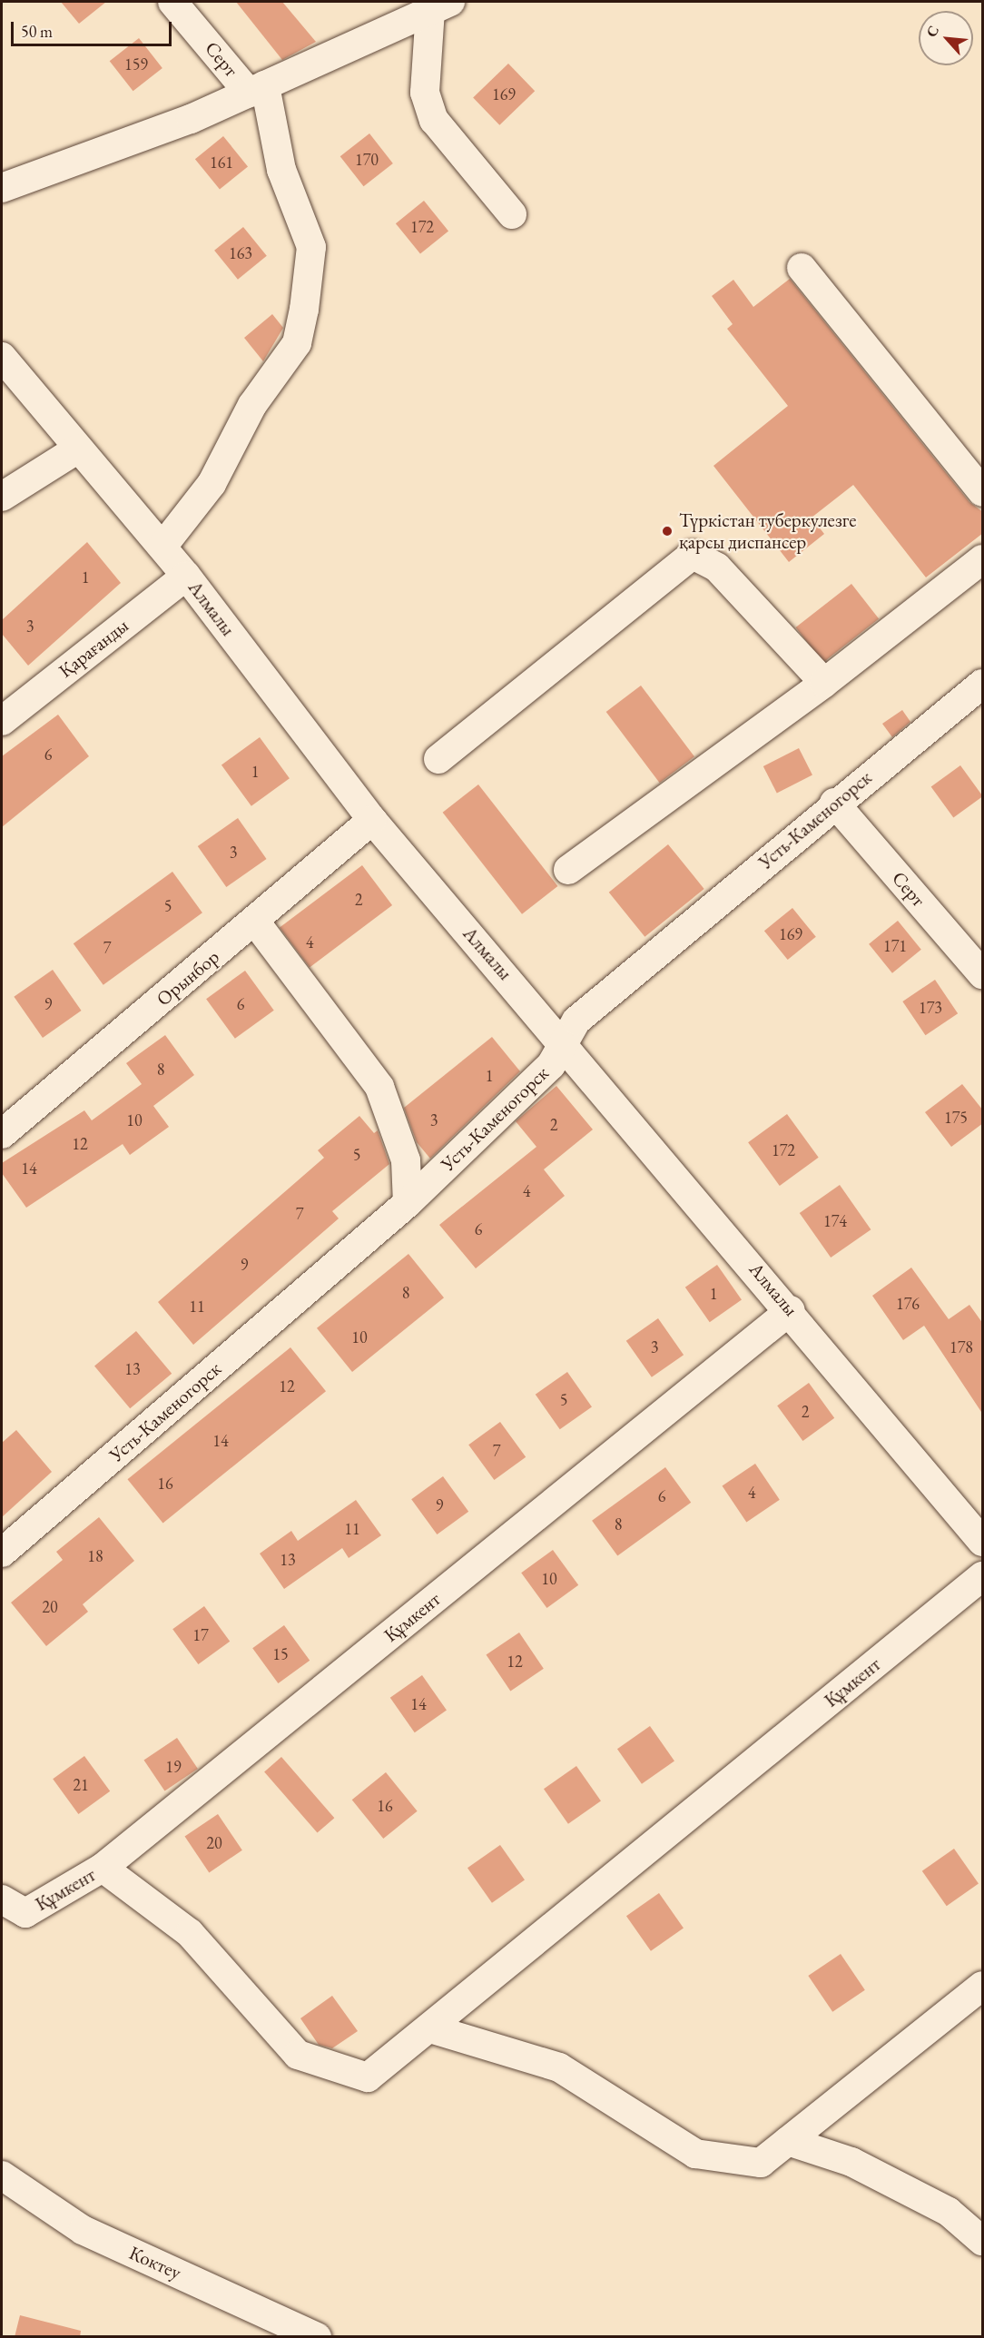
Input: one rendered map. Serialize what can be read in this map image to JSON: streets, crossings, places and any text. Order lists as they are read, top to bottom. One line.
{"streets":{"street":["Серт","Алмалы","Қарағанды","Усть-Каменогорск","Орынбор","Құмкент","Коктеу"]},"crossings":[["Серт","Усть-Каменогорск"],["Алмалы","Қарағанды"],["Алмалы","Усть-Каменогорск"],["Алмалы","Орынбор"],["Алмалы","Құмкент"]],"places":["Түркістан туберкулезге қарсы диспансер"],"house_numbers":["159","169","170","161","172","163","1","3","6","1","3","2","5","169","4","171","7","9","6","173","8","1","175","10","3","2","12","172","5","14","4","7","174","6","9","8","1","176","11","10","3","178","13","12","5","2","14","7","16","4","6","9","8","11","18","13","10","20","17","15","12","14","19","21","16","20"],"scale_bar":"50 m","north":"top left"}
